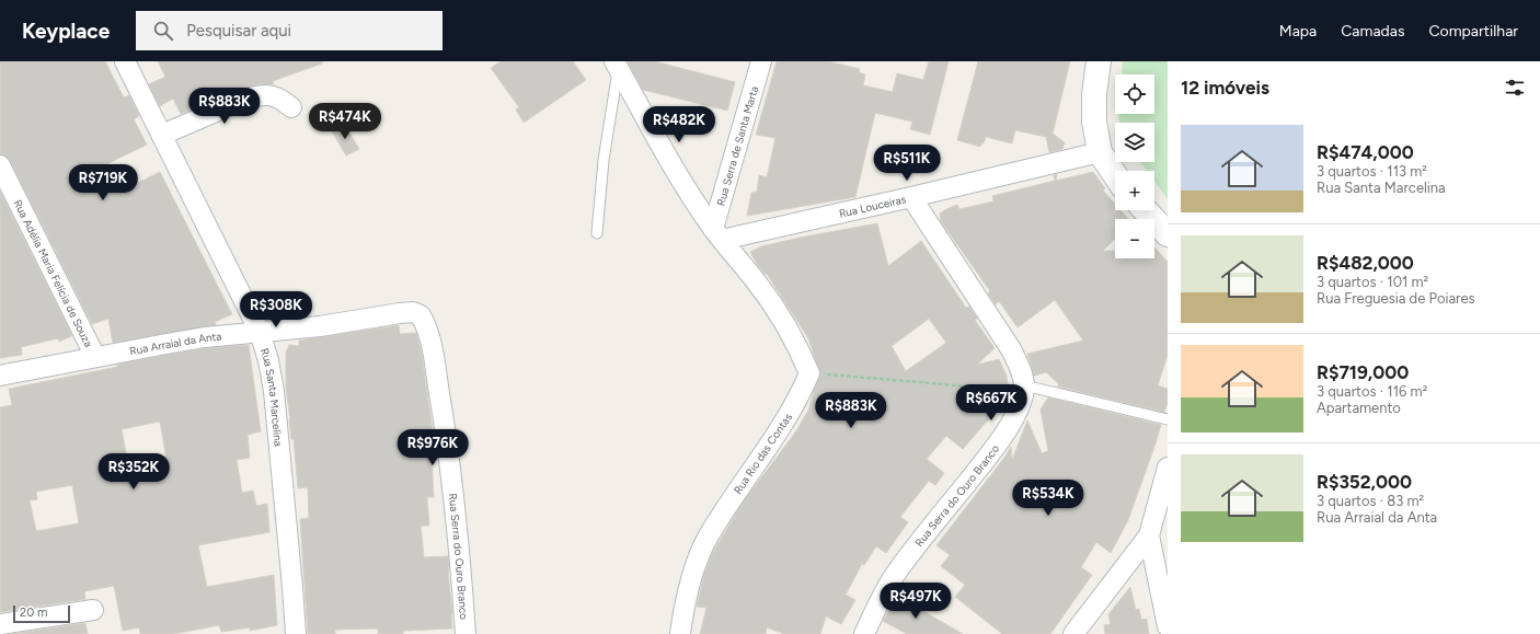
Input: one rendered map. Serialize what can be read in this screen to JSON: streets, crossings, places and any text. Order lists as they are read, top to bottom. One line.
{"streets":{"street":["Rua Serra de Santa Marta","Rua Louceiras","Rua Adélia Maria Felícia de Souza","Rua Arraial da Anta","Rua Santa Marcelina","Rua Rio das Contas","Rua Serra do Ouro Branco"]},"crossings":[["Rua Serra de Santa Marta","Rua Louceiras"],["Rua Adélia Maria Felícia de Souza","Rua Arraial da Anta"],["Rua Arraial da Anta","Rua Santa Marcelina"],["Rua Arraial da Anta","Rua Serra do Ouro Branco"]],"scale_bar":"20 m","page":{"header":"Keyplace","search":"Pesquisar aqui","nav":["Mapa","Camadas","Compartilhar"],"heading":"12 imóveis","map_buttons":["+","−"],"price":["R$883K","R$474K","R$482K","R$511K","R$719K","R$308K","R$667K","R$883K","R$976K","R$352K","R$534K","R$497K"],"list":[{"name":"R$474,000","note":"3 quartos · 113 m² · Rua Santa Marcelina"},{"name":"R$482,000","note":"3 quartos · 101 m² · Rua Freguesia de Poiares"},{"name":"R$719,000","note":"3 quartos · 116 m² · Apartamento"},{"name":"R$352,000","note":"3 quartos · 83 m² · Rua Arraial da Anta"}],"scale":"20 m"}}
